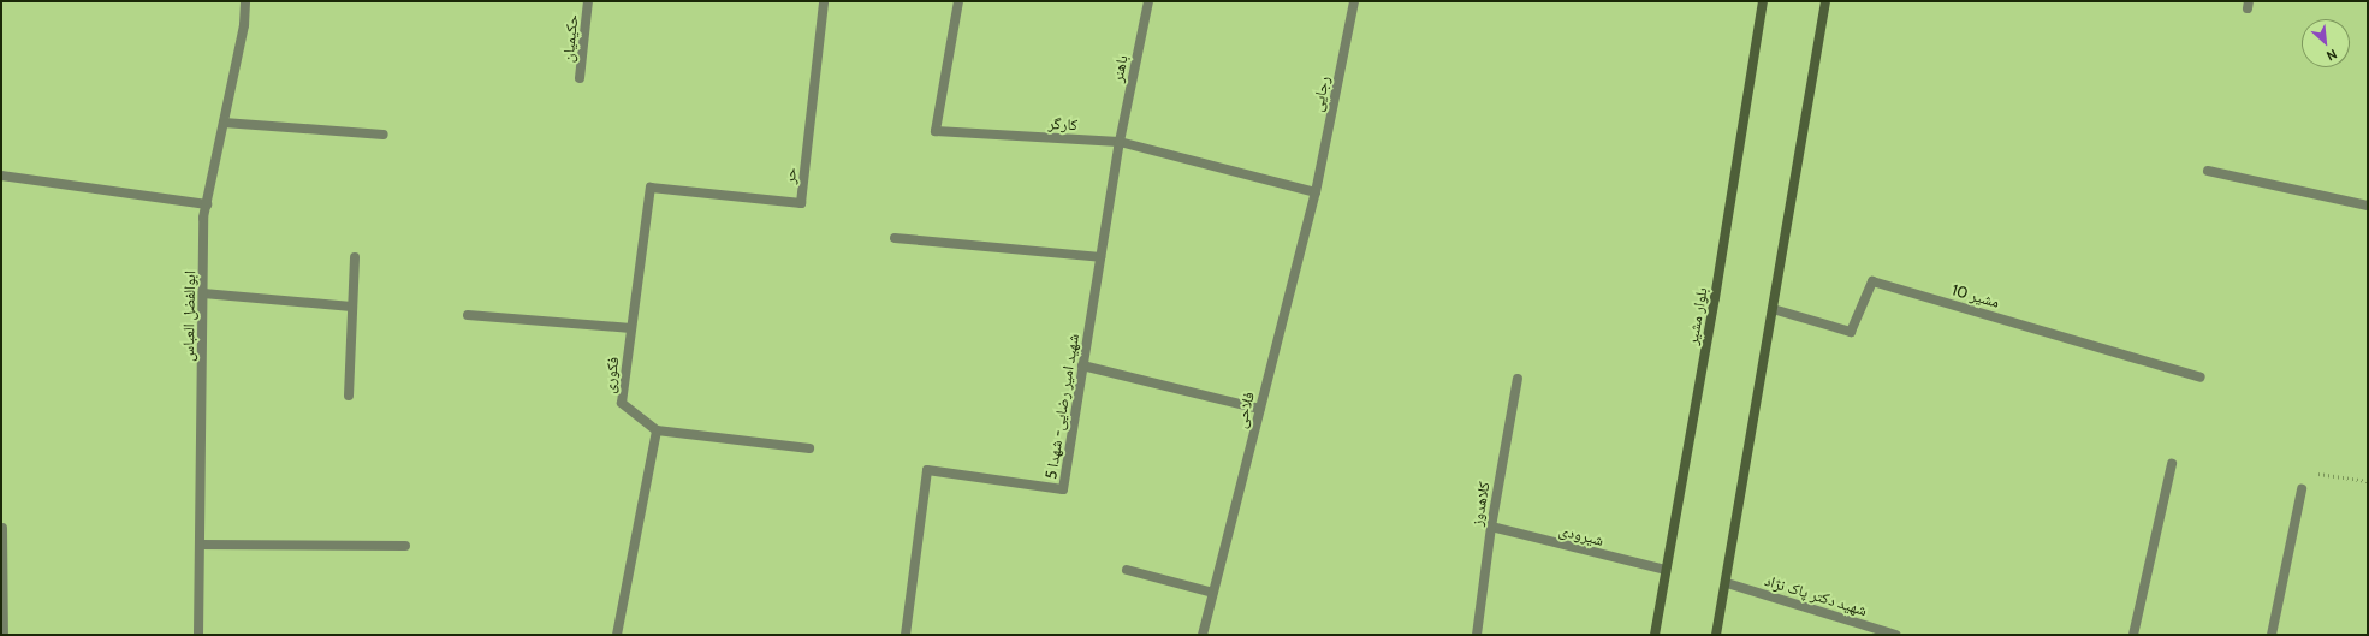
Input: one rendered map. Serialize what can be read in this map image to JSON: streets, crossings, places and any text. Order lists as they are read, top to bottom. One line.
{"streets":{"main road":["بلوار مشیر"],"street":["حکیمیان","باهنر","رجایی","کارگر","حر","مشیر 10","ابوالفضل العباس","فکوری","شهید امیر رضایی- شهدا 5","فلاحی","کلاهدوز","شیرودی","شهید دکتر پاک نژاد"]},"crossings":[["باهنر","کارگر"],["باهنر","شهید امیر رضایی- شهدا 5"],["رجایی","کارگر"],["رجایی","فلاحی"],["کارگر","شهید امیر رضایی- شهدا 5"],["کارگر","فلاحی"],["حر","فکوری"],["بلوار مشیر","شیرودی"],["کلاهدوز","شیرودی"]],"north":"bottom right"}
